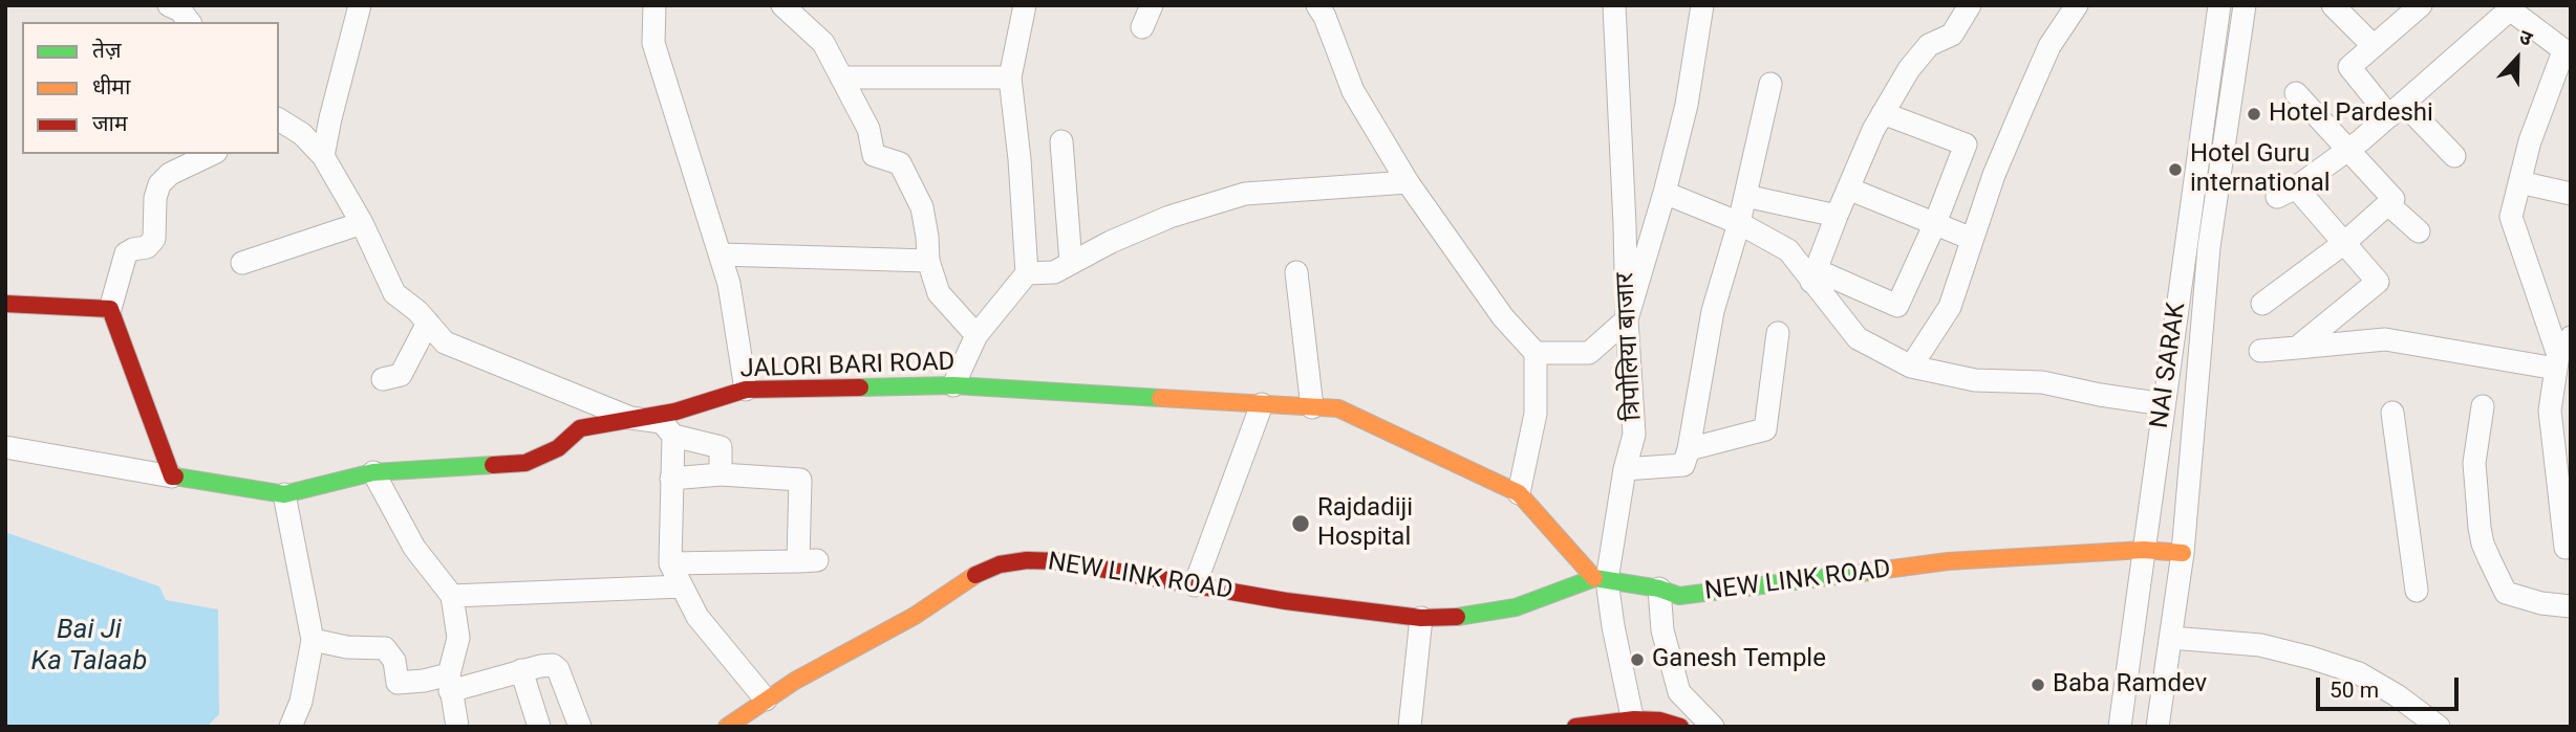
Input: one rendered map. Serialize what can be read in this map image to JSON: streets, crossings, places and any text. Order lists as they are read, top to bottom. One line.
{"streets":{"street":["त्रिपोलिया बाजार","NAI SARAK","JALORI BARI ROAD","NEW LINK ROAD"]},"crossings":[["त्रिपोलिया बाजार","JALORI BARI ROAD"],["त्रिपोलिया बाजार","NEW LINK ROAD"],["NAI SARAK","NEW LINK ROAD"],["JALORI BARI ROAD","NEW LINK ROAD"]],"water":["Bai Ji Ka Talaab"],"places":["Hotel Pardeshi","Hotel Guru international","Rajdadiji Hospital","Ganesh Temple","Baba Ramdev"],"legend":["तेज़","धीमा","जाम"],"scale_bar":"50 m","north":"top"}
